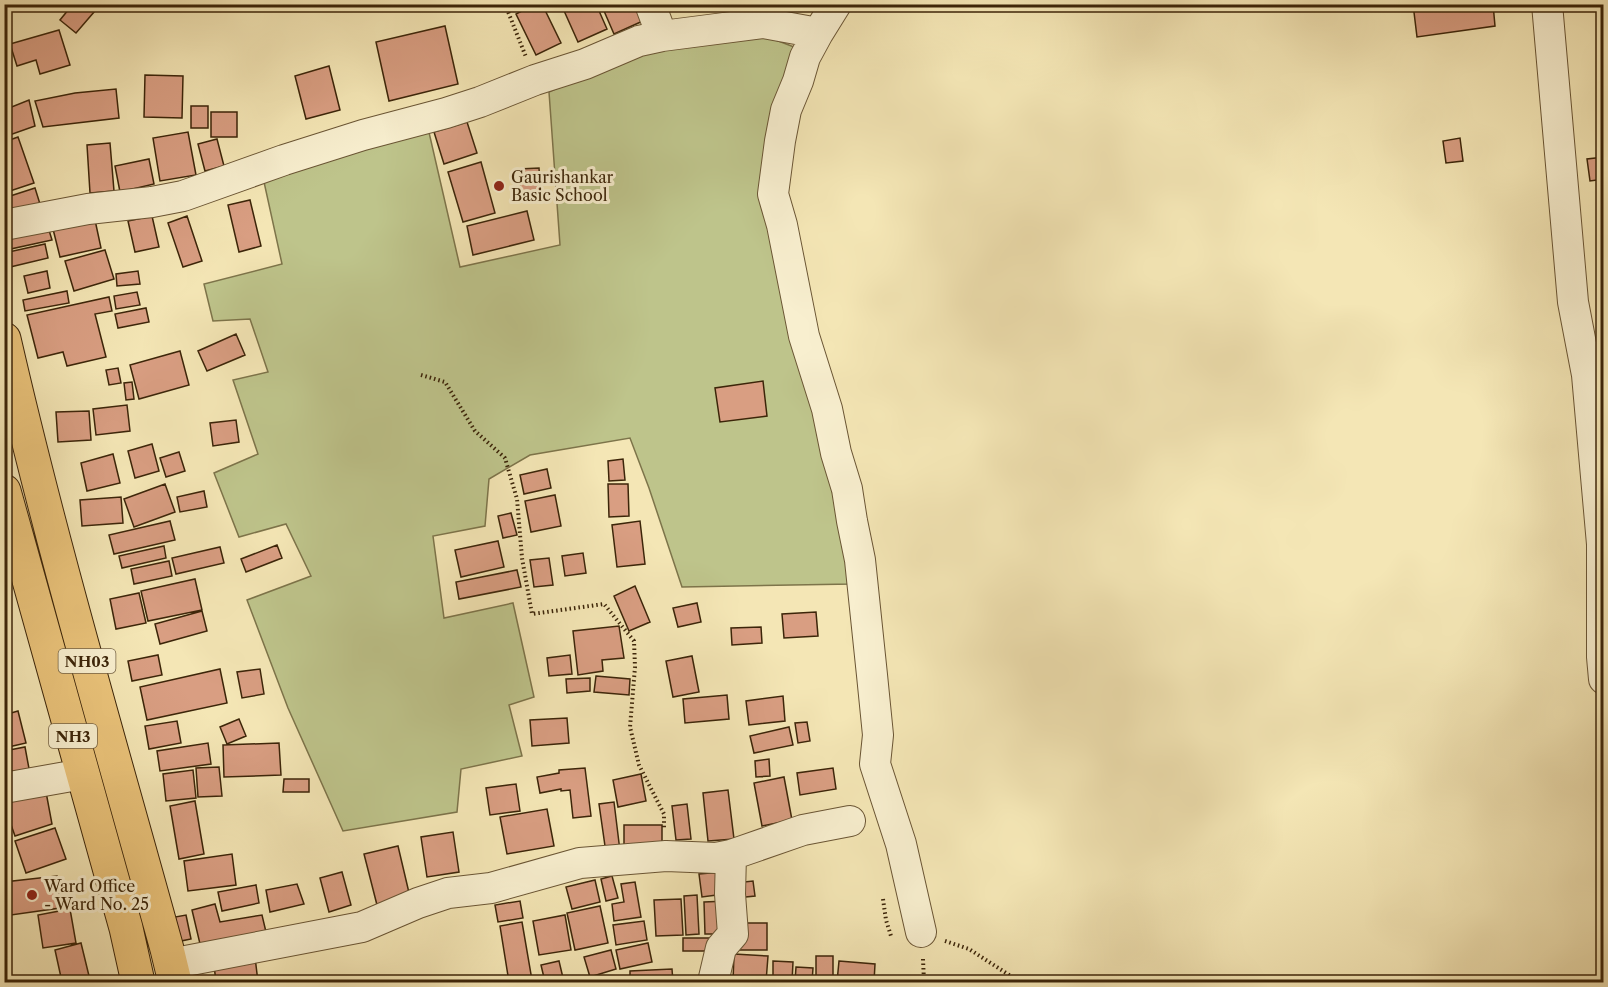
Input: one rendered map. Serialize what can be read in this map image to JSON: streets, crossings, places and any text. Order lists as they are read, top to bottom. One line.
{"streets":{"highway":["NH03","NH3"]},"places":["Gaurishankar Basic School","Ward Office - Ward No. 25"]}
